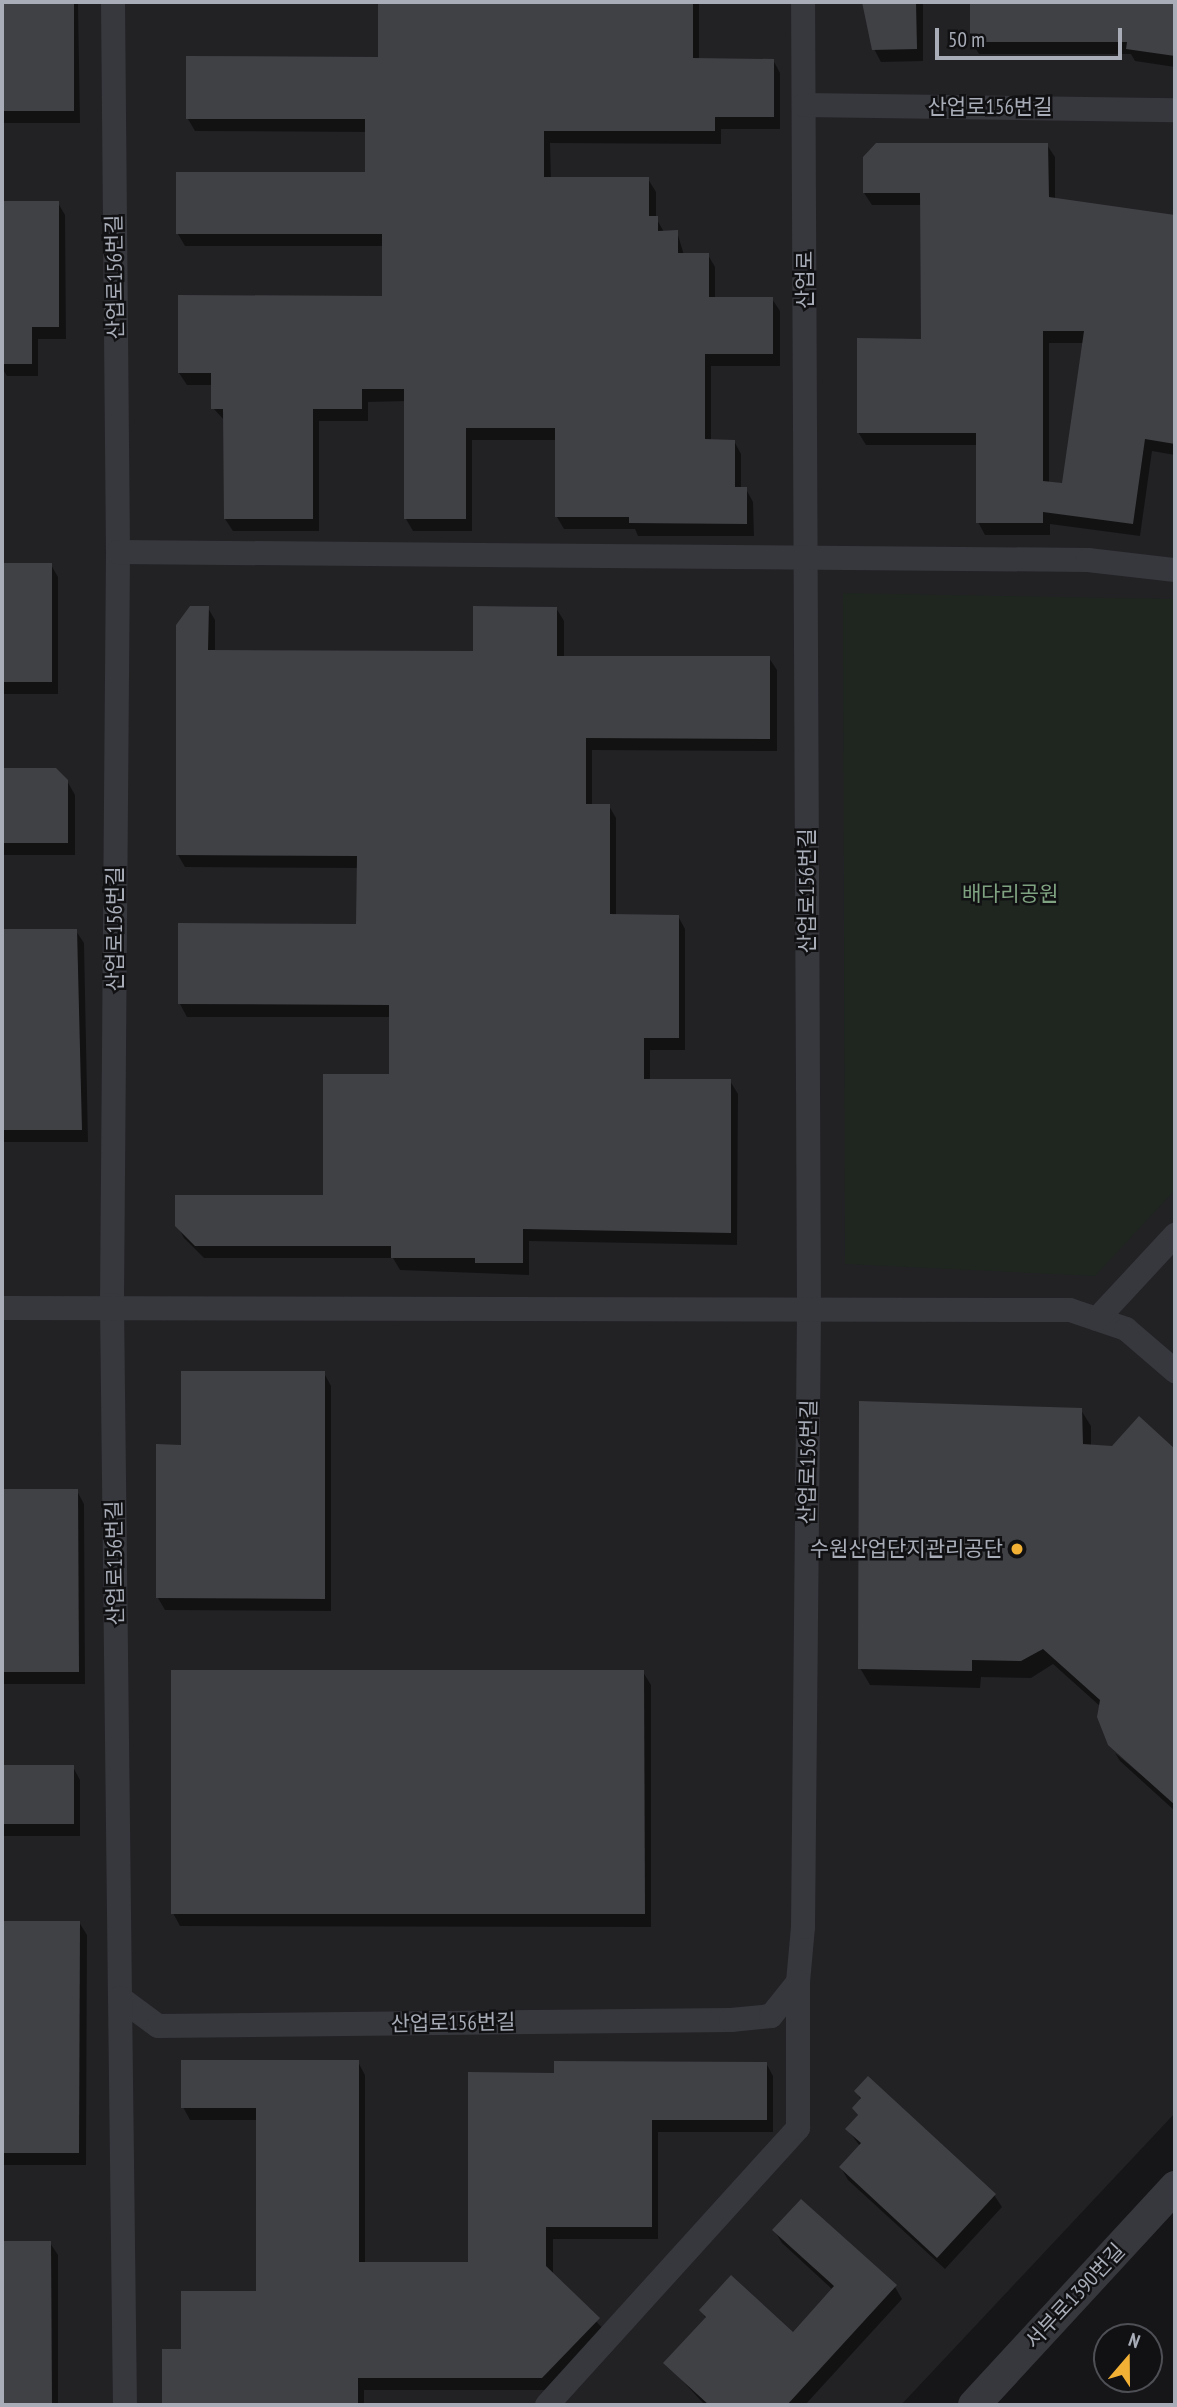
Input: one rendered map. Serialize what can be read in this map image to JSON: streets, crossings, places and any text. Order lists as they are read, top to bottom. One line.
{"streets":{"street":["산업로156번길","산업로","서부로1390번길"]},"crossings":[["산업로156번길","산업로"]],"parks":["배다리공원"],"places":["수원산업단지관리공단"],"scale_bar":"50 m","north":"top"}
